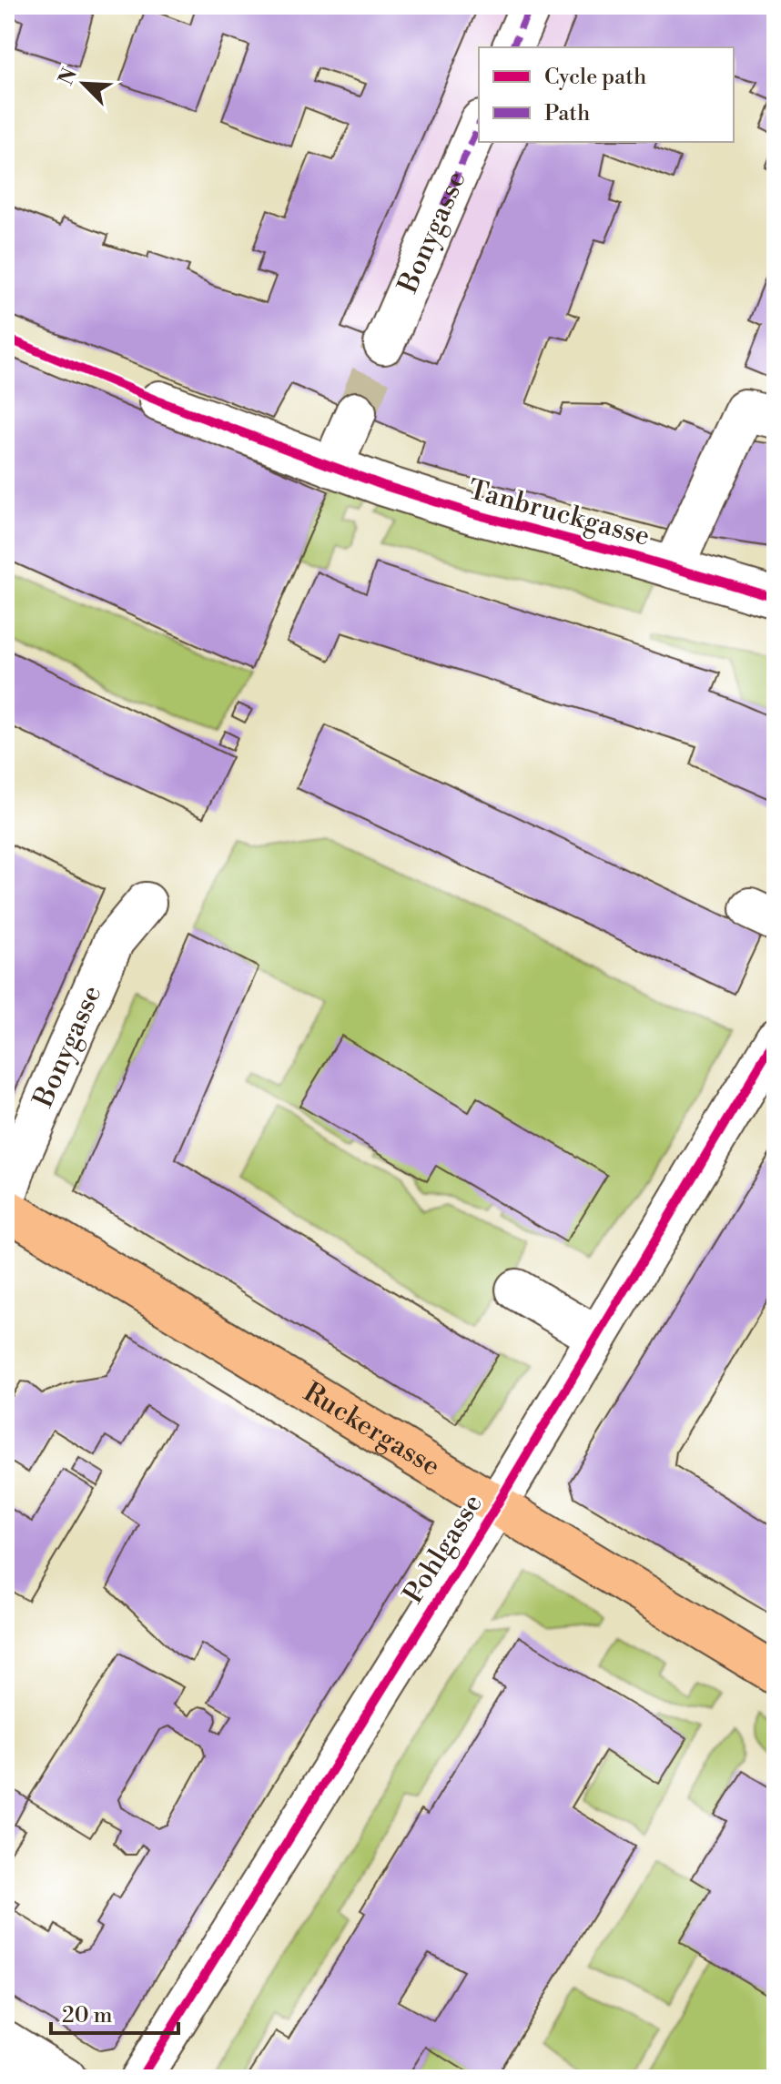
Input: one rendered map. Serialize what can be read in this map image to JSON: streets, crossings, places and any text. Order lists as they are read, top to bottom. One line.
{"streets":{"main road":["Ruckergasse"],"street":["Bonygasse","Tanbruckgasse","Pohlgasse"]},"crossings":[["Ruckergasse","Pohlgasse"]],"legend":["Cycle path","Path"],"scale_bar":"20 m","north":"top left"}
